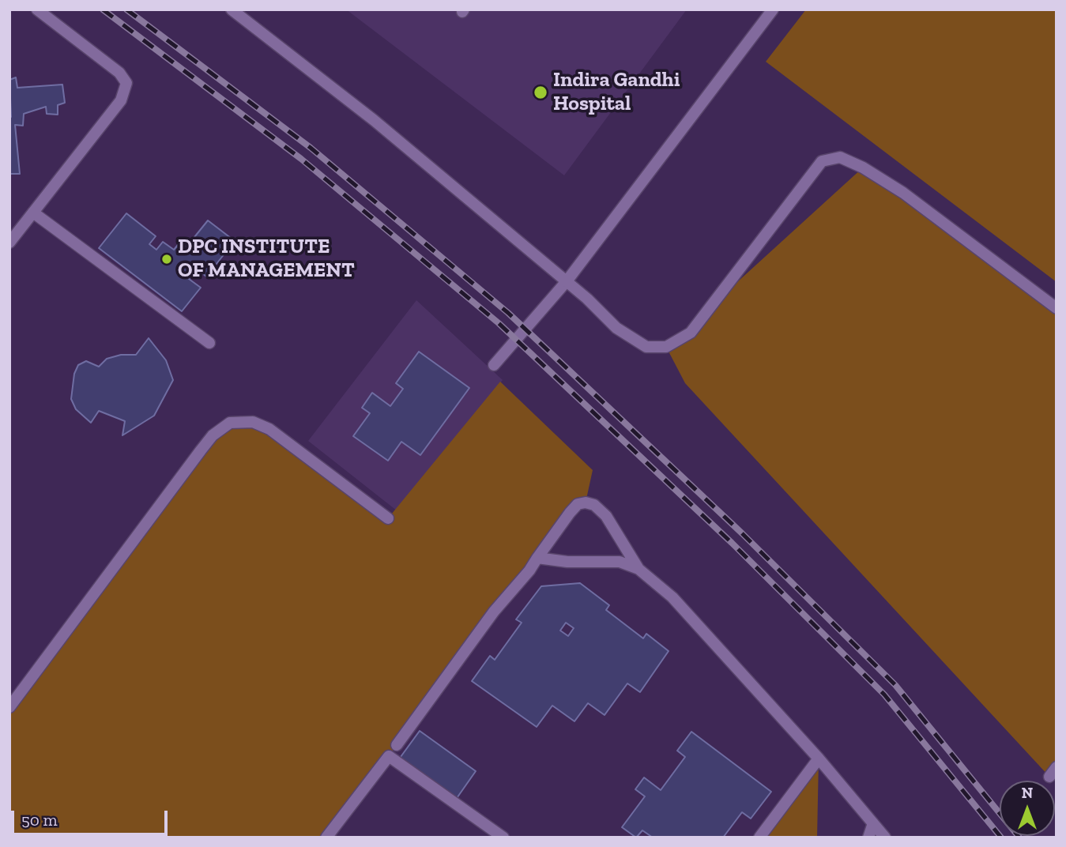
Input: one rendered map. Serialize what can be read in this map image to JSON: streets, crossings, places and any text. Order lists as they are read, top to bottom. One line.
{"places":["Indira Gandhi Hospital","DPC INSTITUTE OF MANAGEMENT"],"scale_bar":"50 m","north":"top"}
